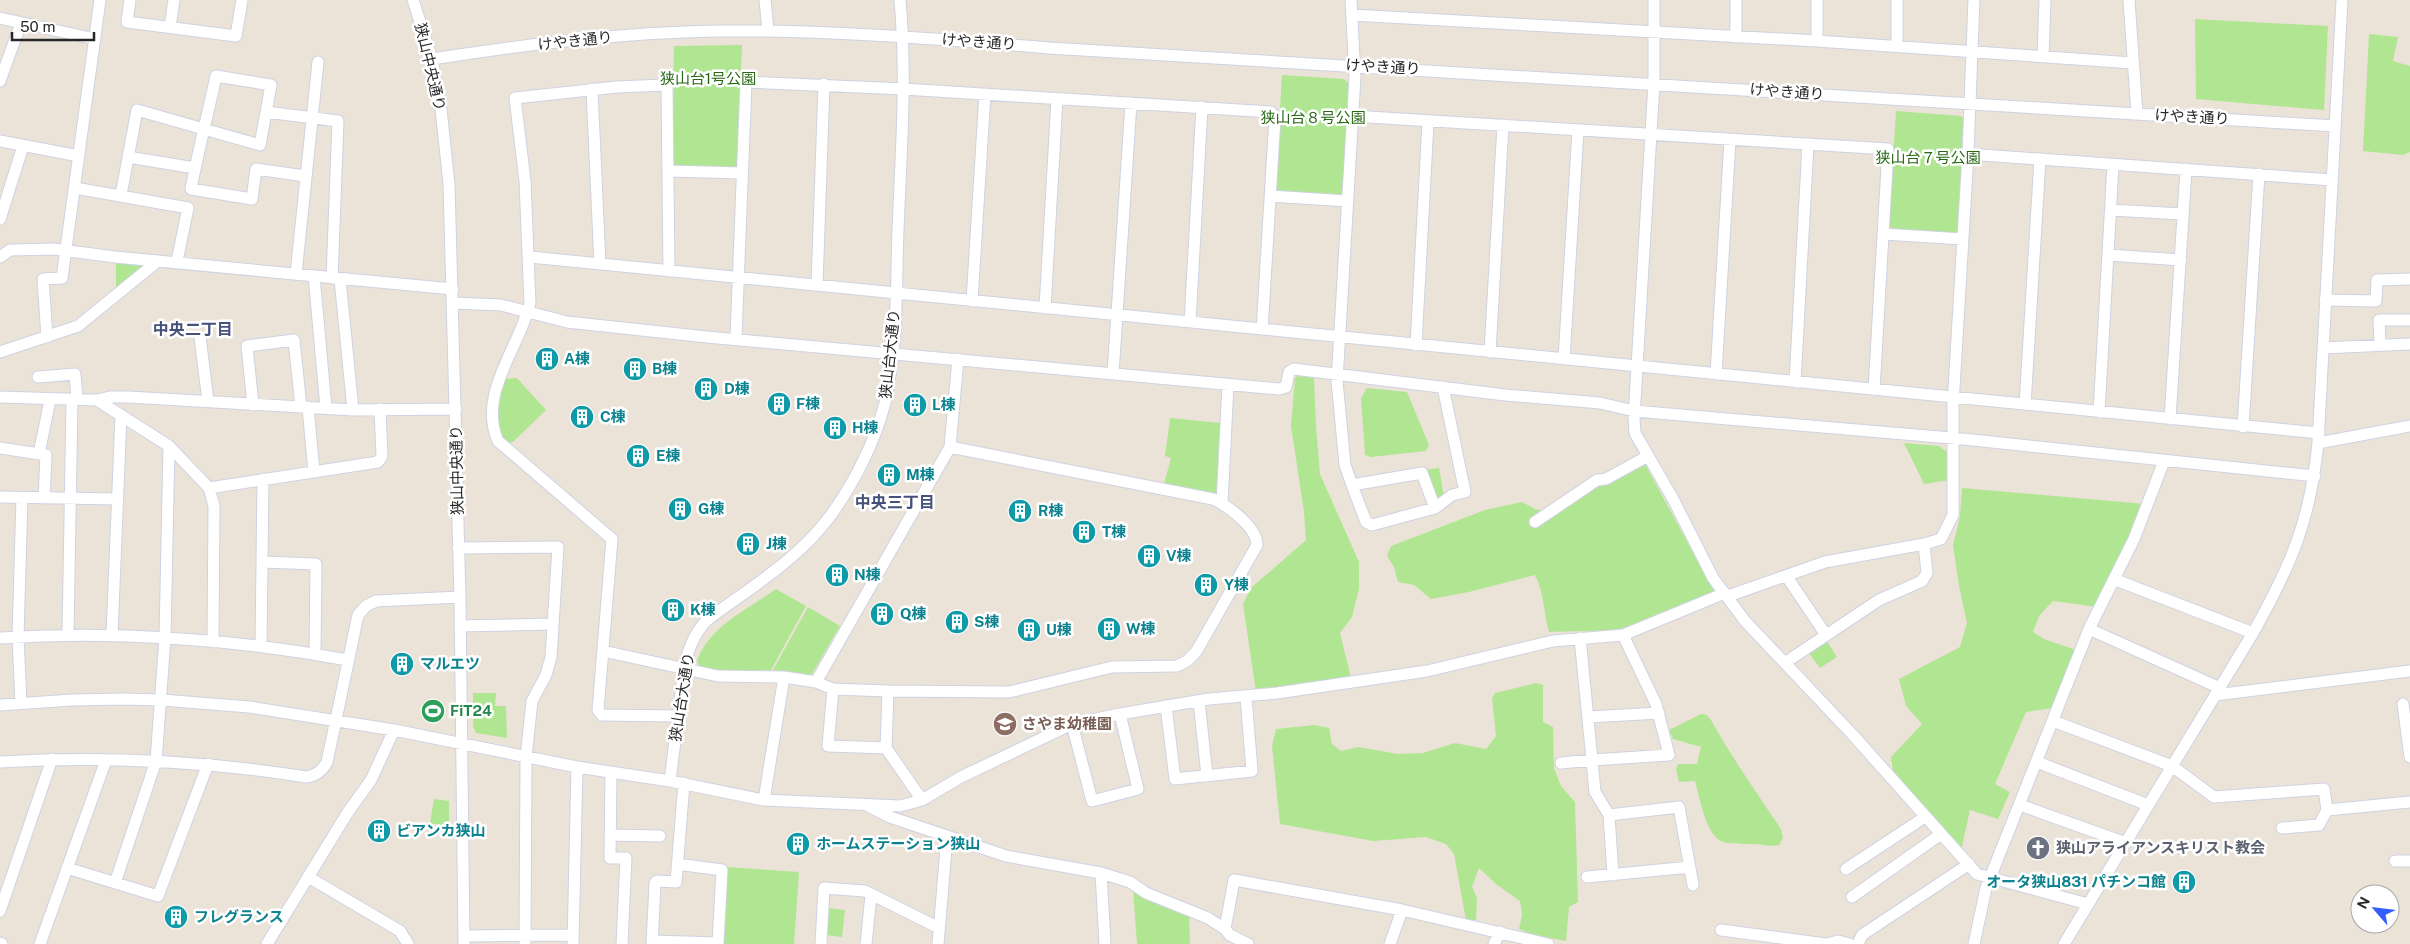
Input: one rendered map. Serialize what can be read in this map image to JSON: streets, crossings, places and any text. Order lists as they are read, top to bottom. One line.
{"streets":{"street":["けやき通り","狭山中央通り","狭山台大通り"]},"crossings":[["けやき通り","狭山中央通り"],["けやき通り","狭山台大通り"]],"districts":["中央二丁目","中央三丁目"],"parks":["狭山台1号公園","狭山台８号公園","狭山台７号公園"],"places":{"building":["A棟","B棟","D棟","F棟","L棟","C棟","H棟","E棟","M棟","G棟","R棟","T棟","J棟","V棟","N棟","Y棟","K棟","Q棟","S棟","W棟","U棟","マルエツ","ビアンカ狭山","ホームステーション狭山","オータ狭山831 パチンコ館","フレグランス"],"sports":["FiT24"],"school or university":["さやま幼稚園"],"church":["狭山アライアンスキリスト教会"]},"scale_bar":"50 m","north":"top left"}
